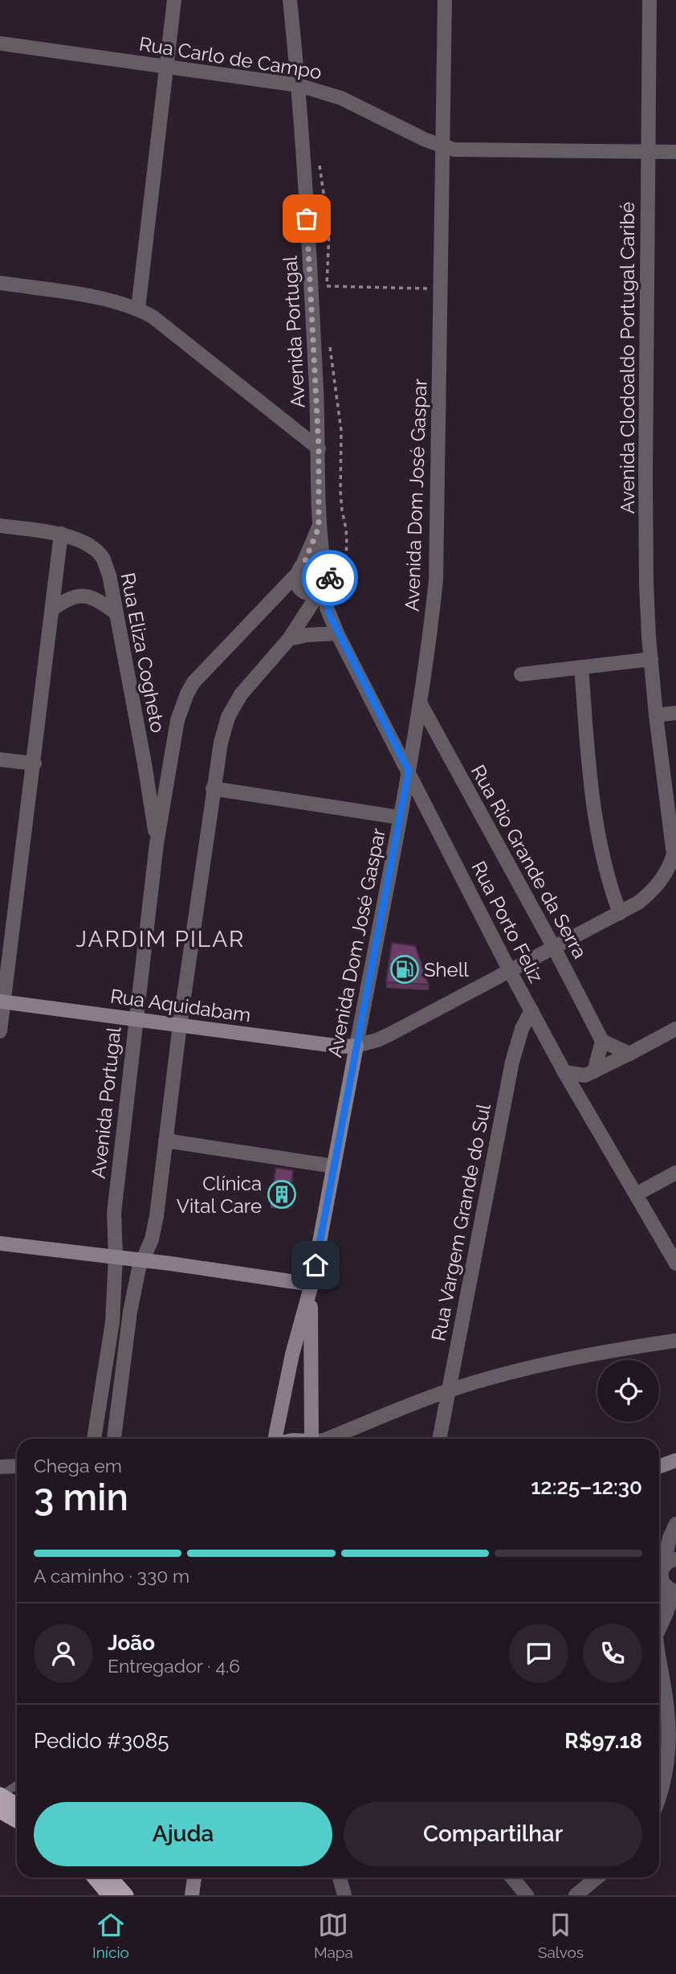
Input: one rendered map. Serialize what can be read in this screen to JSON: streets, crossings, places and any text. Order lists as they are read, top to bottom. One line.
{"streets":{"main road":["Avenida Dom José Gaspar","Rua Aquidabam"],"street":["Rua Carlo de Campo","Avenida Portugal","Avenida Clodoaldo Portugal Caribé","Rua Eliza Cogheto","Rua Rio Grande da Serra","Rua Porto Feliz","Rua Vargem Grande do Sul"]},"crossings":[["Rua Carlo de Campo","Avenida Portugal"],["Rua Carlo de Campo","Avenida Clodoaldo Portugal Caribé"],["Rua Carlo de Campo","Avenida Dom José Gaspar"],["Avenida Portugal","Rua Eliza Cogheto"],["Avenida Portugal","Rua Porto Feliz"],["Avenida Portugal","Rua Aquidabam"],["Avenida Dom José Gaspar","Rua Rio Grande da Serra"],["Avenida Dom José Gaspar","Rua Porto Feliz"],["Avenida Dom José Gaspar","Rua Aquidabam"],["Rua Porto Feliz","Rua Vargem Grande do Sul"]],"districts":["JARDIM PILAR"],"places":{"fuel station":["Shell"],"building":["Clínica Vital Care"]},"page":{"heading":["3 min","Chega em","12:25–12:30"],"panel":["João","Entregador · 4.6","Pedido #3085","R$97.18"],"bar":"A caminho · 330 m","buttons":["Ajuda","Compartilhar"],"tabs":["Início","Mapa","Salvos"]}}
